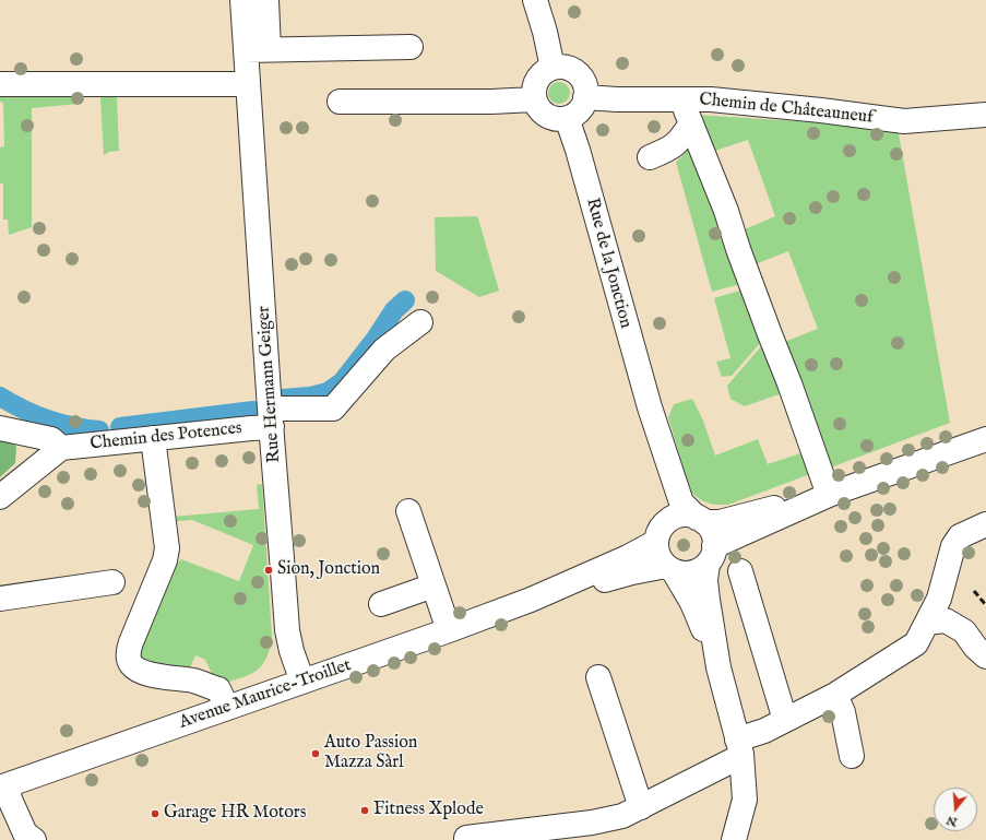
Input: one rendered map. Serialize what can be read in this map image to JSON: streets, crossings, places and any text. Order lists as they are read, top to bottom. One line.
{"streets":{"street":["Chemin de Châteauneuf","Rue de la Jonction","Rue Hermann Geiger","Chemin des Potences","Avenue Maurice-Troillet"]},"crossings":[["Chemin de Châteauneuf","Rue de la Jonction"],["Rue de la Jonction","Avenue Maurice-Troillet"],["Rue Hermann Geiger","Chemin des Potences"],["Rue Hermann Geiger","Avenue Maurice-Troillet"]],"places":["Sion, Jonction","Auto Passion Mazza Sàrl","Fitness Xplode","Garage HR Motors"],"north":"bottom"}
